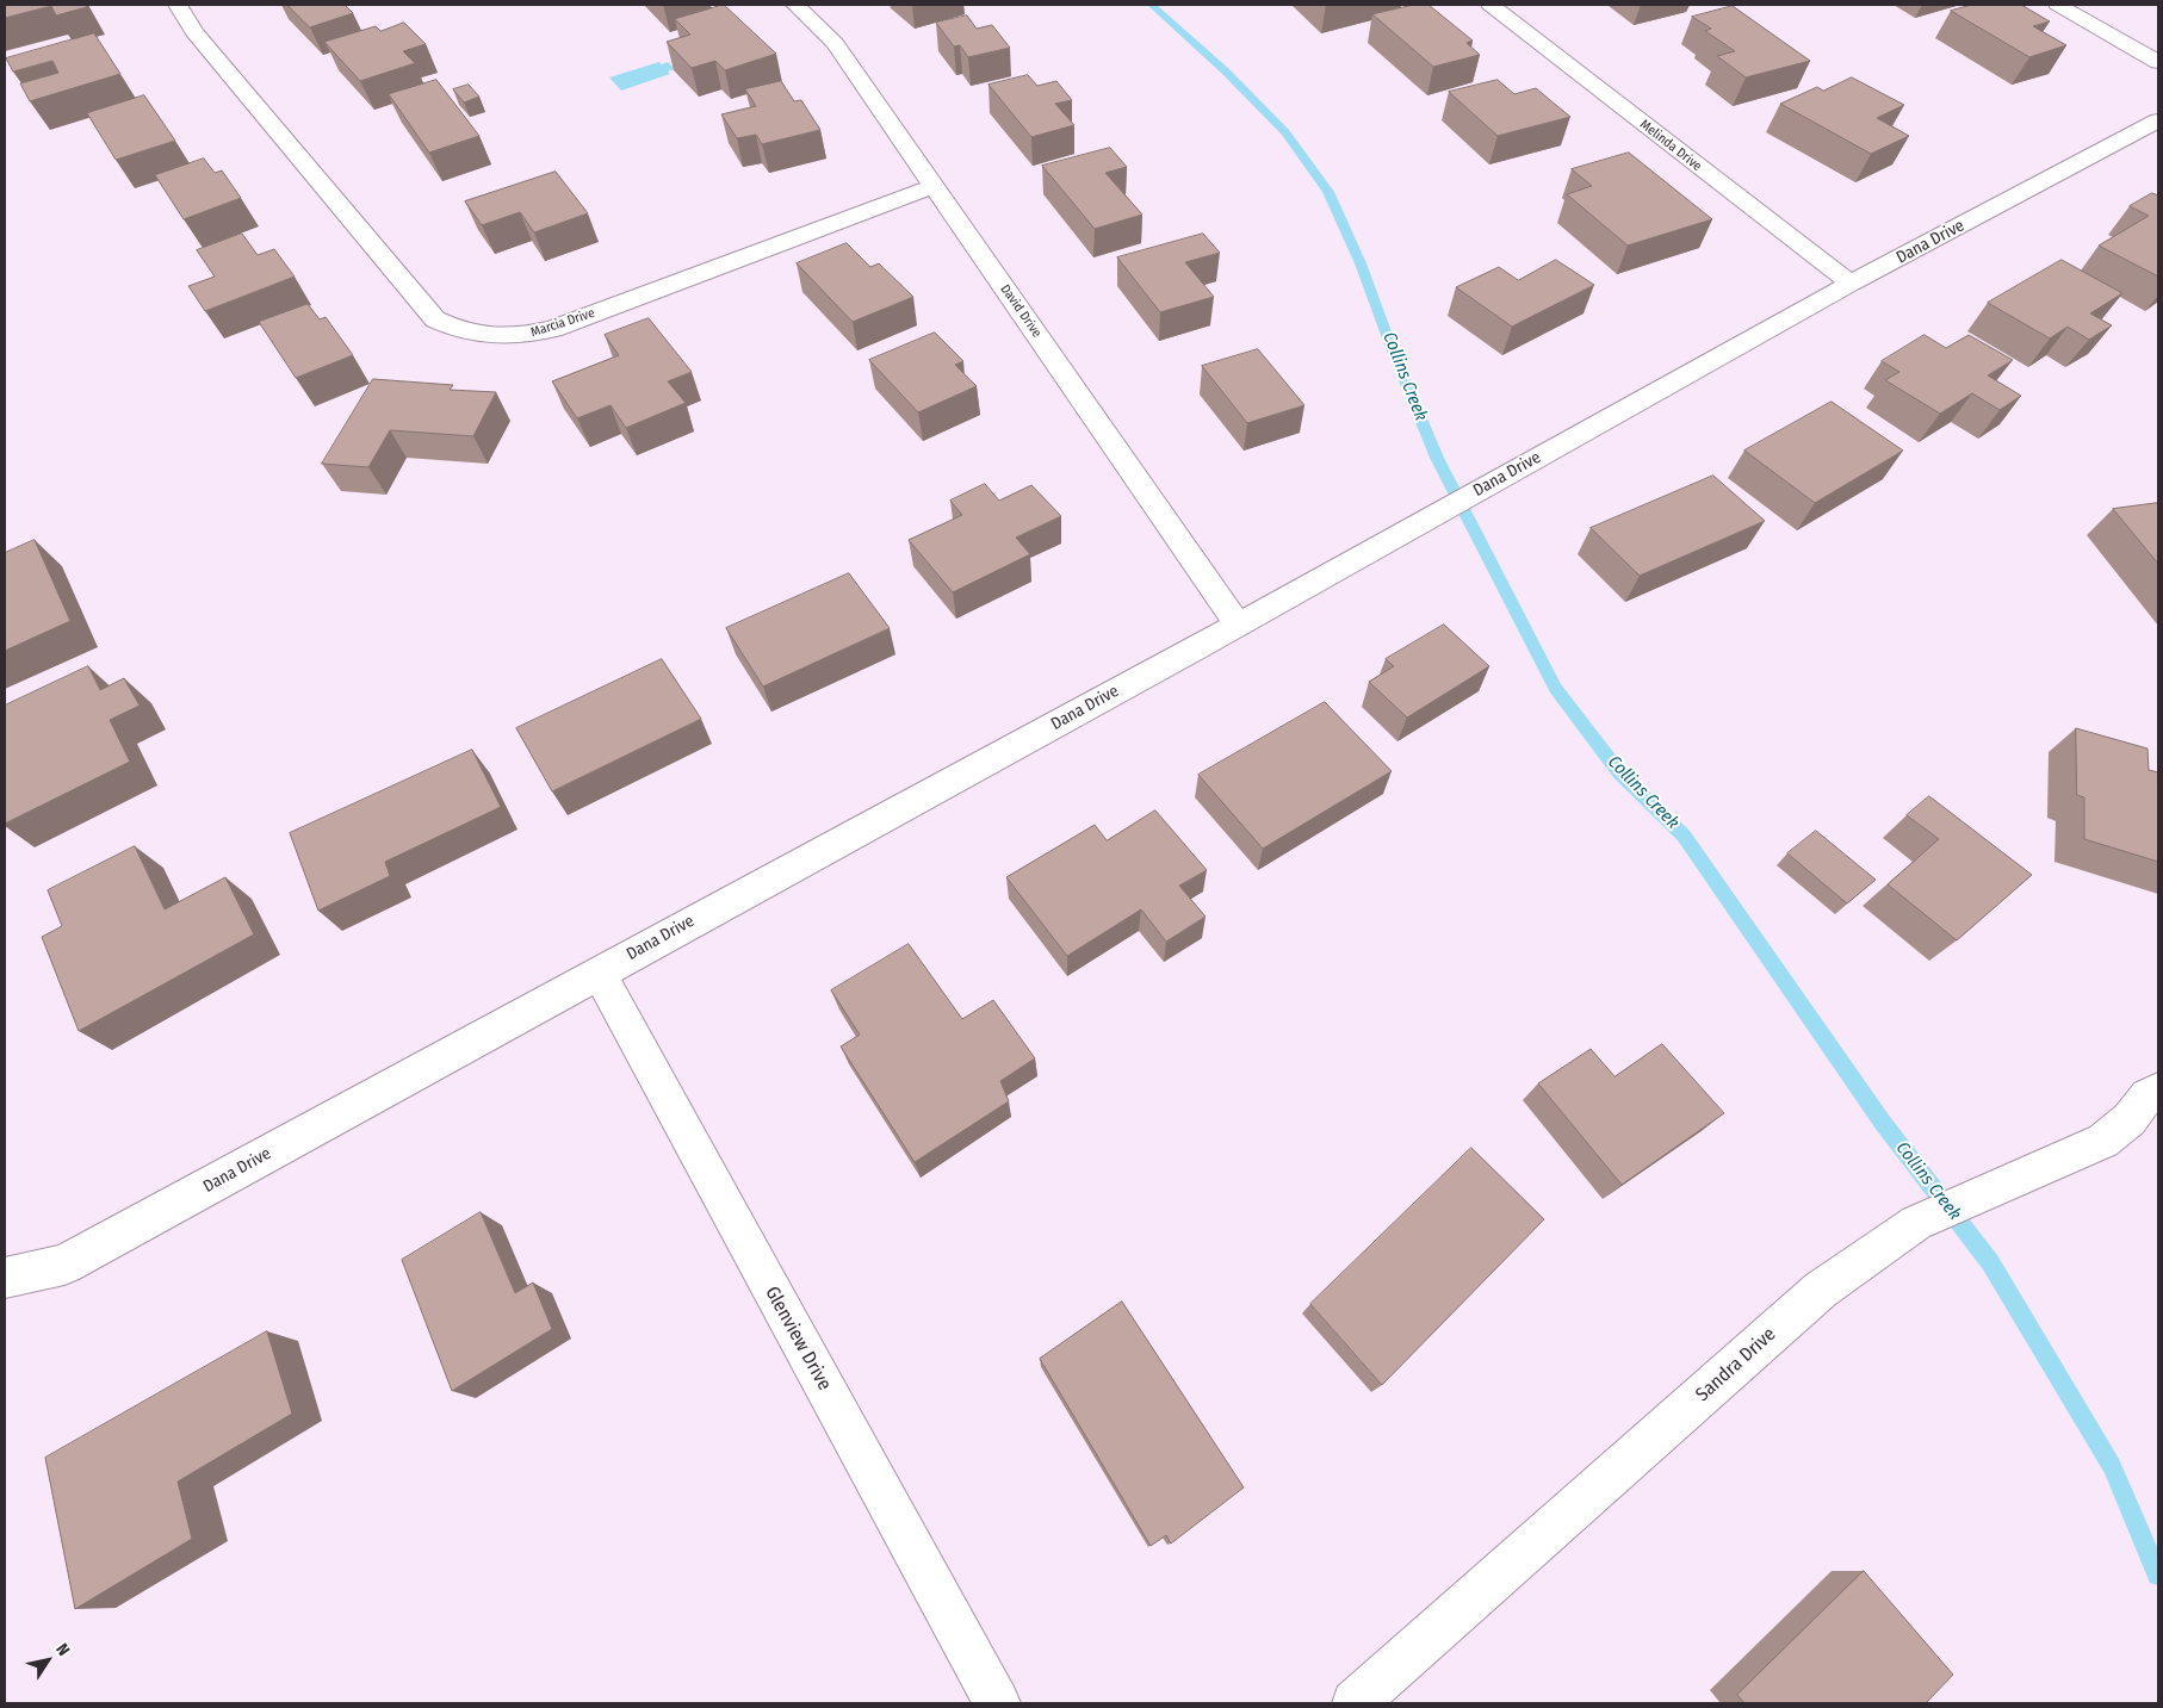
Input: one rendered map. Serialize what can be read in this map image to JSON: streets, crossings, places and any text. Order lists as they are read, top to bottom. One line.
{"streets":{"street":["Melinda Drive","Dana Drive","David Drive","Marcia Drive","Glenview Drive","Sandra Drive"]},"crossings":[["Melinda Drive","Dana Drive"],["Dana Drive","David Drive"],["Dana Drive","Glenview Drive"],["David Drive","Marcia Drive"]],"water":["Collins Creek"],"north":"top right"}
